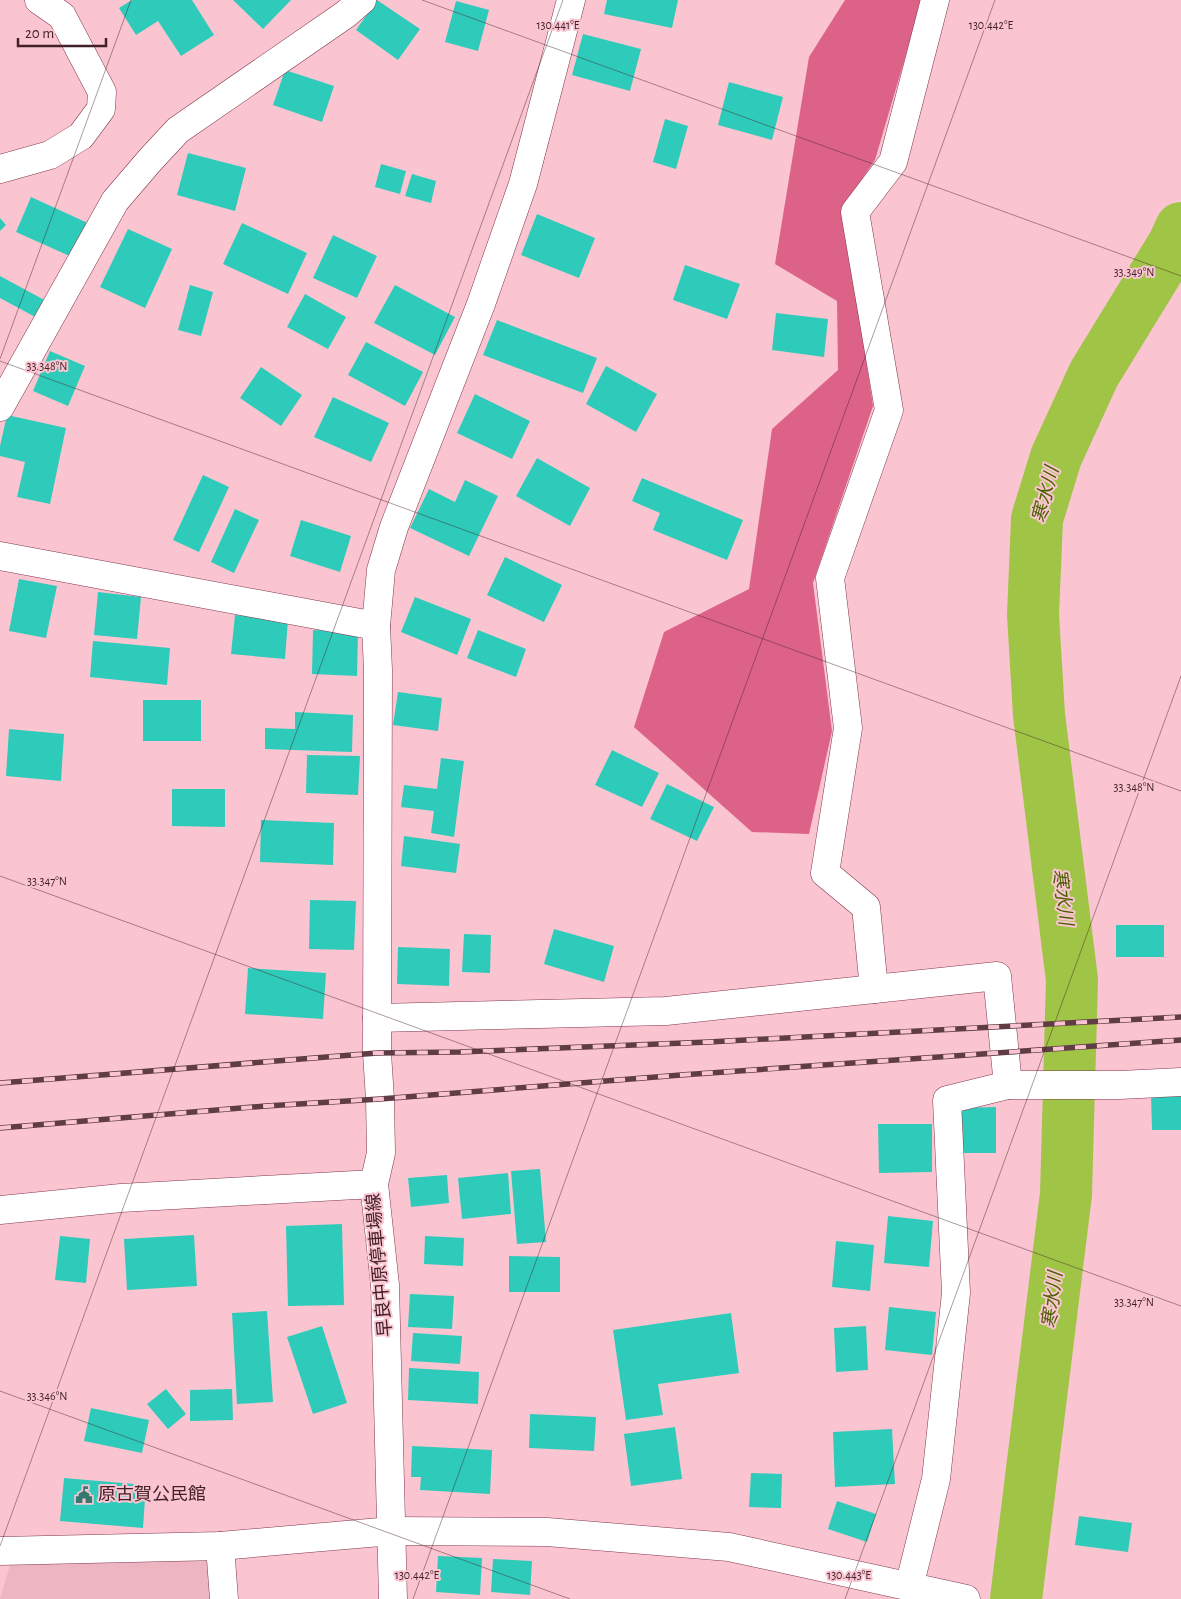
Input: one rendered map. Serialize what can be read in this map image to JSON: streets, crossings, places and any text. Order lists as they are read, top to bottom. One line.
{"streets":{"street":["早良中原停車場線"]},"water":["寒水川"],"places":{"public building":["原古賀公民館"]},"scale_bar":"20 m","coordinates":["130.441°E","130.442°E","33.349°N","33.348°N","33.347°N","33.346°N","130.443°E"]}
